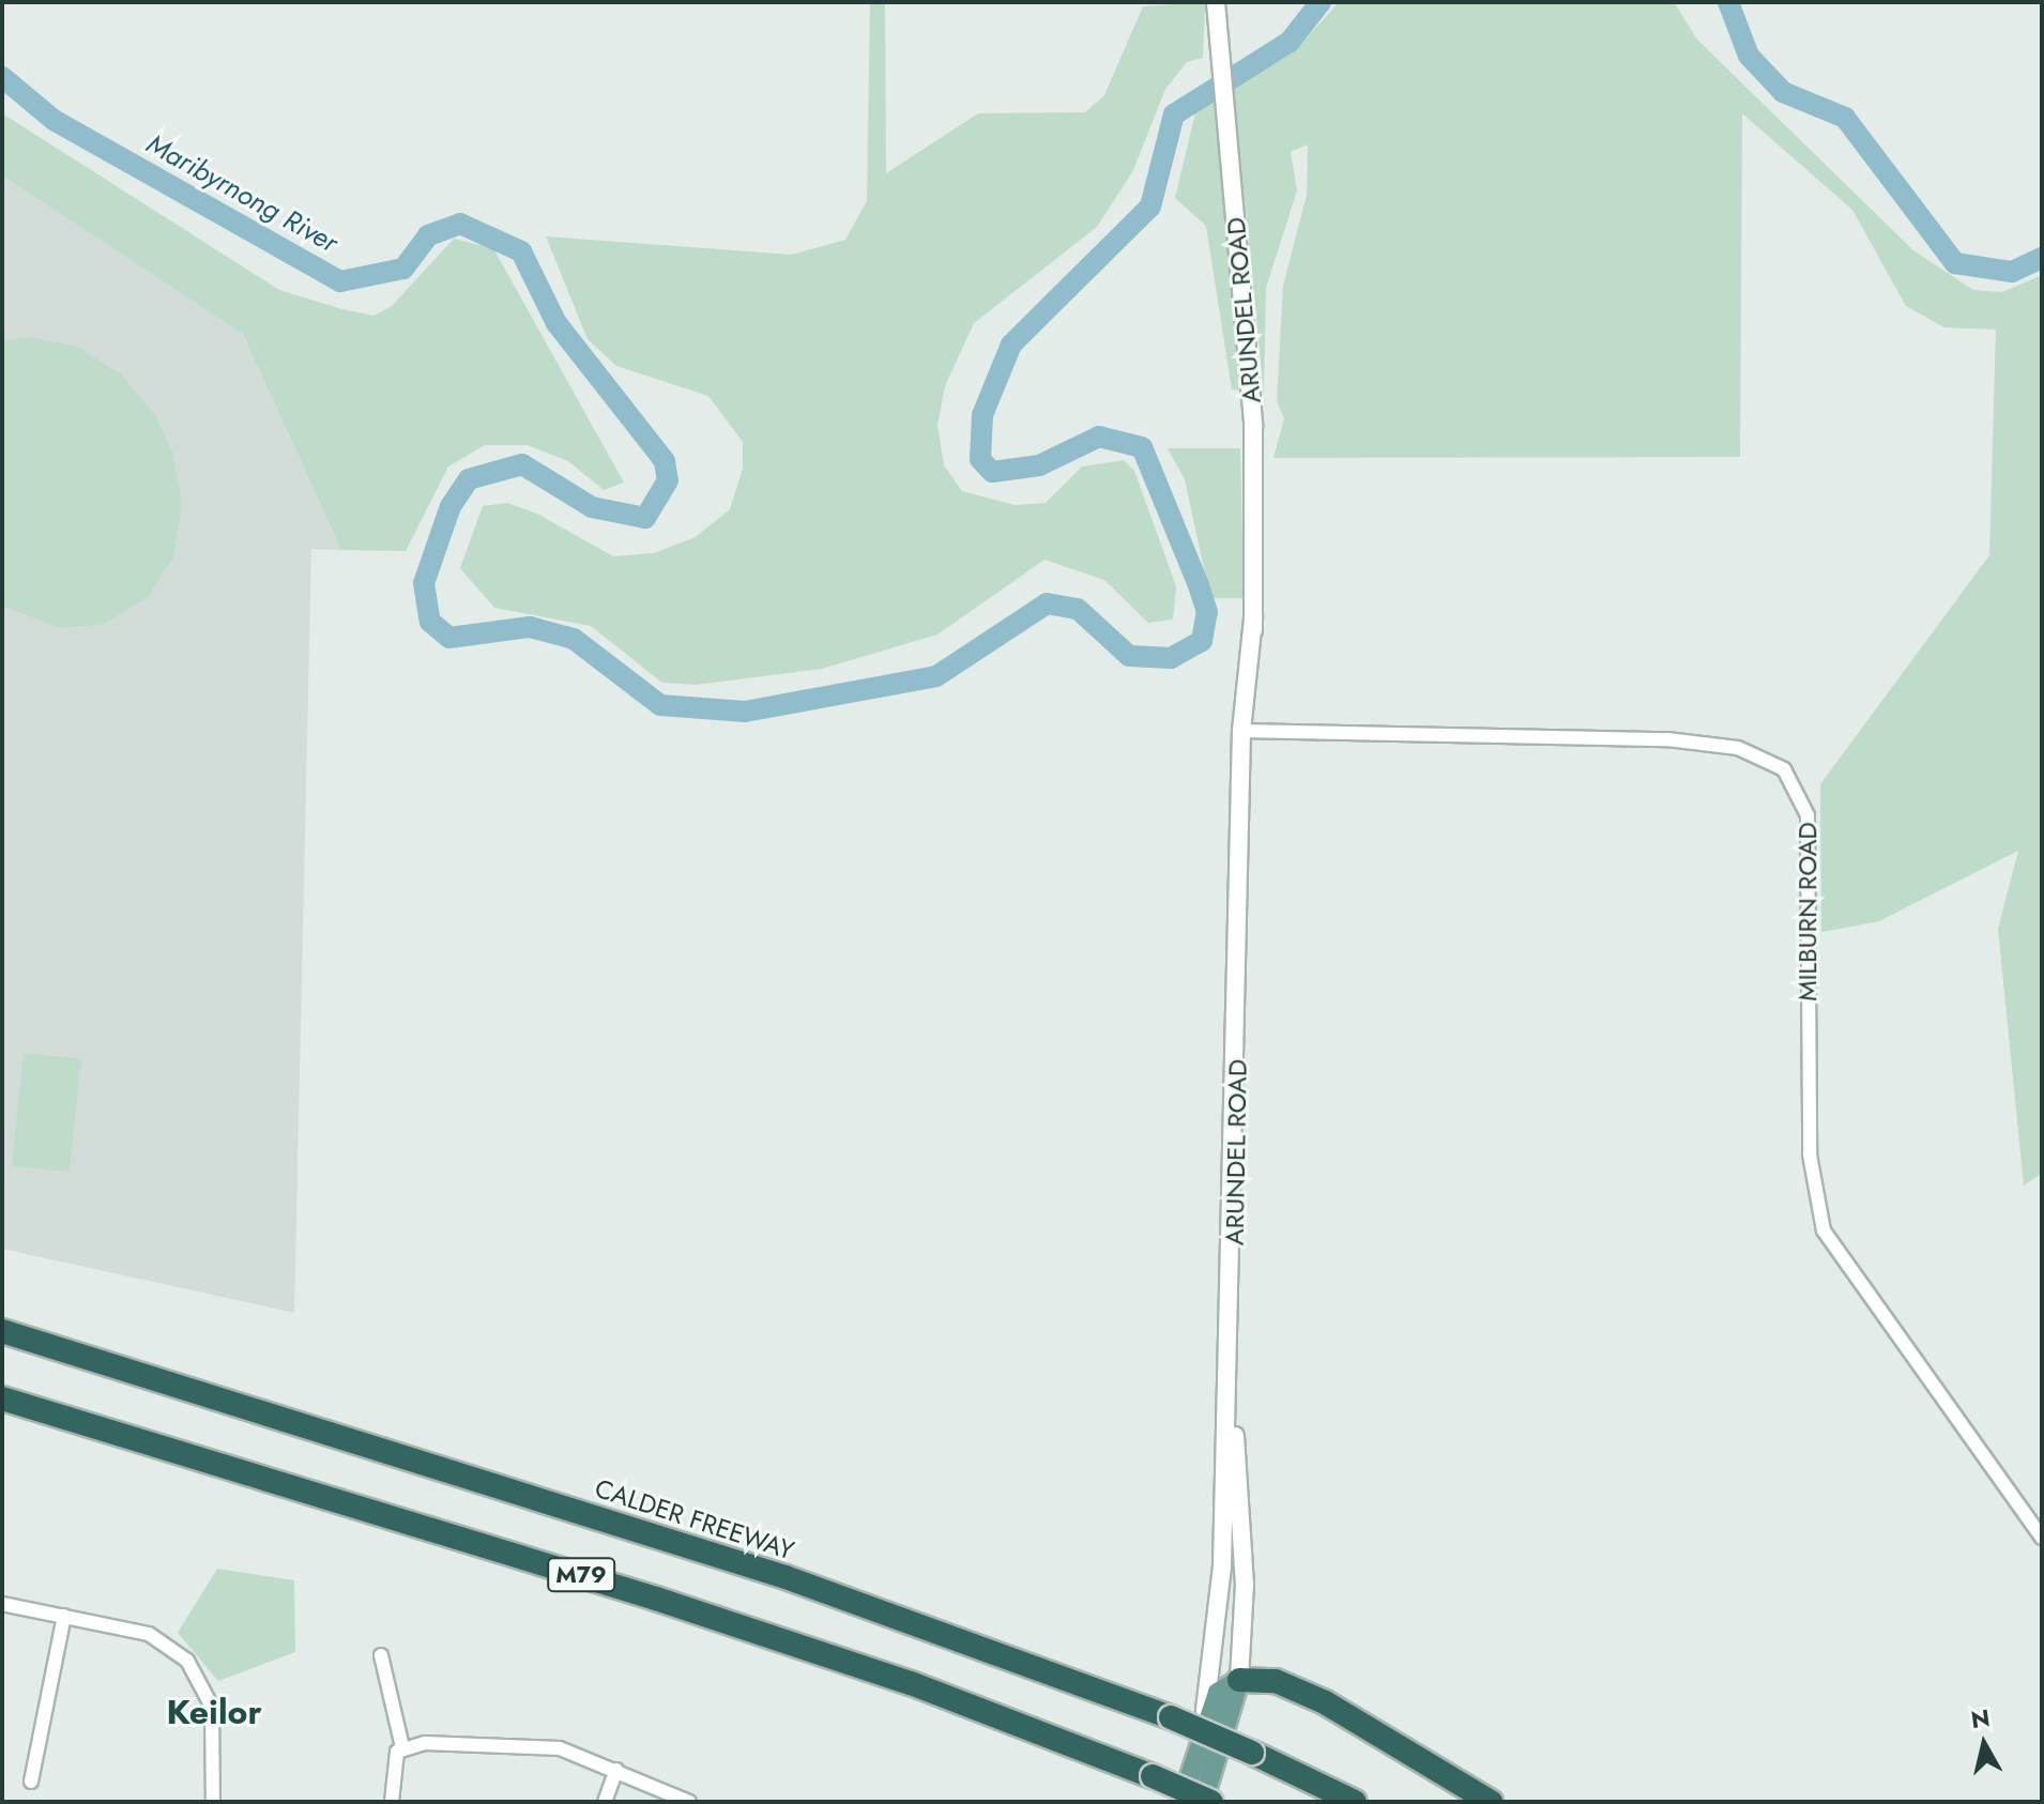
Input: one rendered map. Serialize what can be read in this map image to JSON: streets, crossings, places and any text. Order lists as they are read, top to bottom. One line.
{"streets":{"highway":["CALDER FREEWAY","M79"],"street":["ARUNDEL ROAD","MILBURN ROAD"]},"crossings":[["ARUNDEL ROAD","MILBURN ROAD"]],"districts":["Keilor"],"water":["Maribyrnong River"],"north":"top"}
